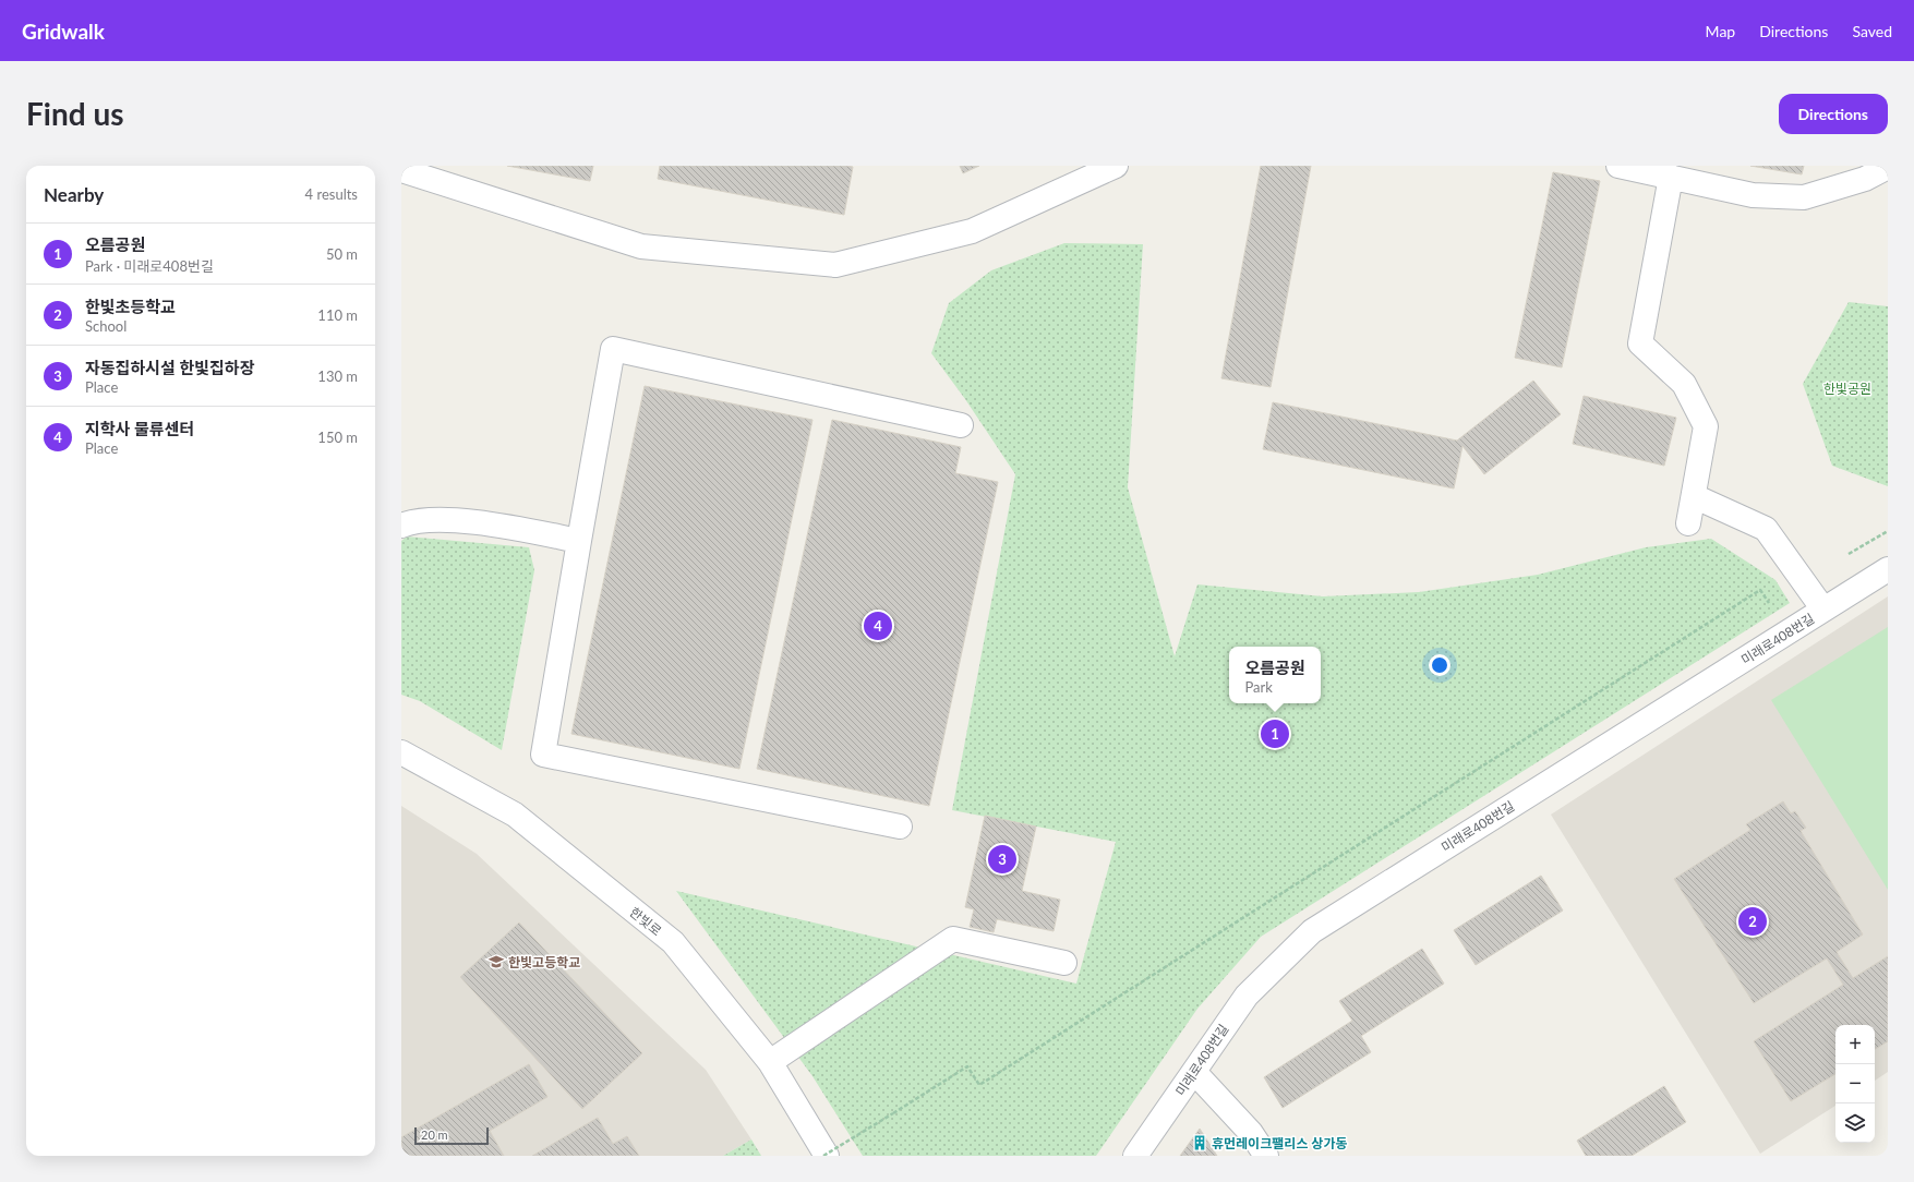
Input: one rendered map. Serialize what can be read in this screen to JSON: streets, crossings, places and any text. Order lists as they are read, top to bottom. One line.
{"streets":{"street":["미래로408번길","한빛로"]},"parks":["한빛공원"],"places":{"school or university":["한빛고등학교"],"building":["휴먼레이크팰리스 상가동"]},"scale_bar":"20 m","page":{"header":"Gridwalk","nav":["Map","Directions","Saved"],"buttons":"Directions","title":"Find us","heading":["Nearby","4 results"],"list":[{"mark":"1","name":"오름공원","note":"Park · 미래로408번길","value":"50 m"},{"mark":"2","name":"한빛초등학교","note":"School","value":"110 m"},{"mark":"3","name":"자동집하시설 한빛집하장","note":"Place","value":"130 m"},{"mark":"4","name":"지학사 물류센터","note":"Place","value":"150 m"}],"pins":["4","1","3","2"],"popup":["오름공원","Park"],"map_buttons":["+","−"],"scale":"20 m"}}
